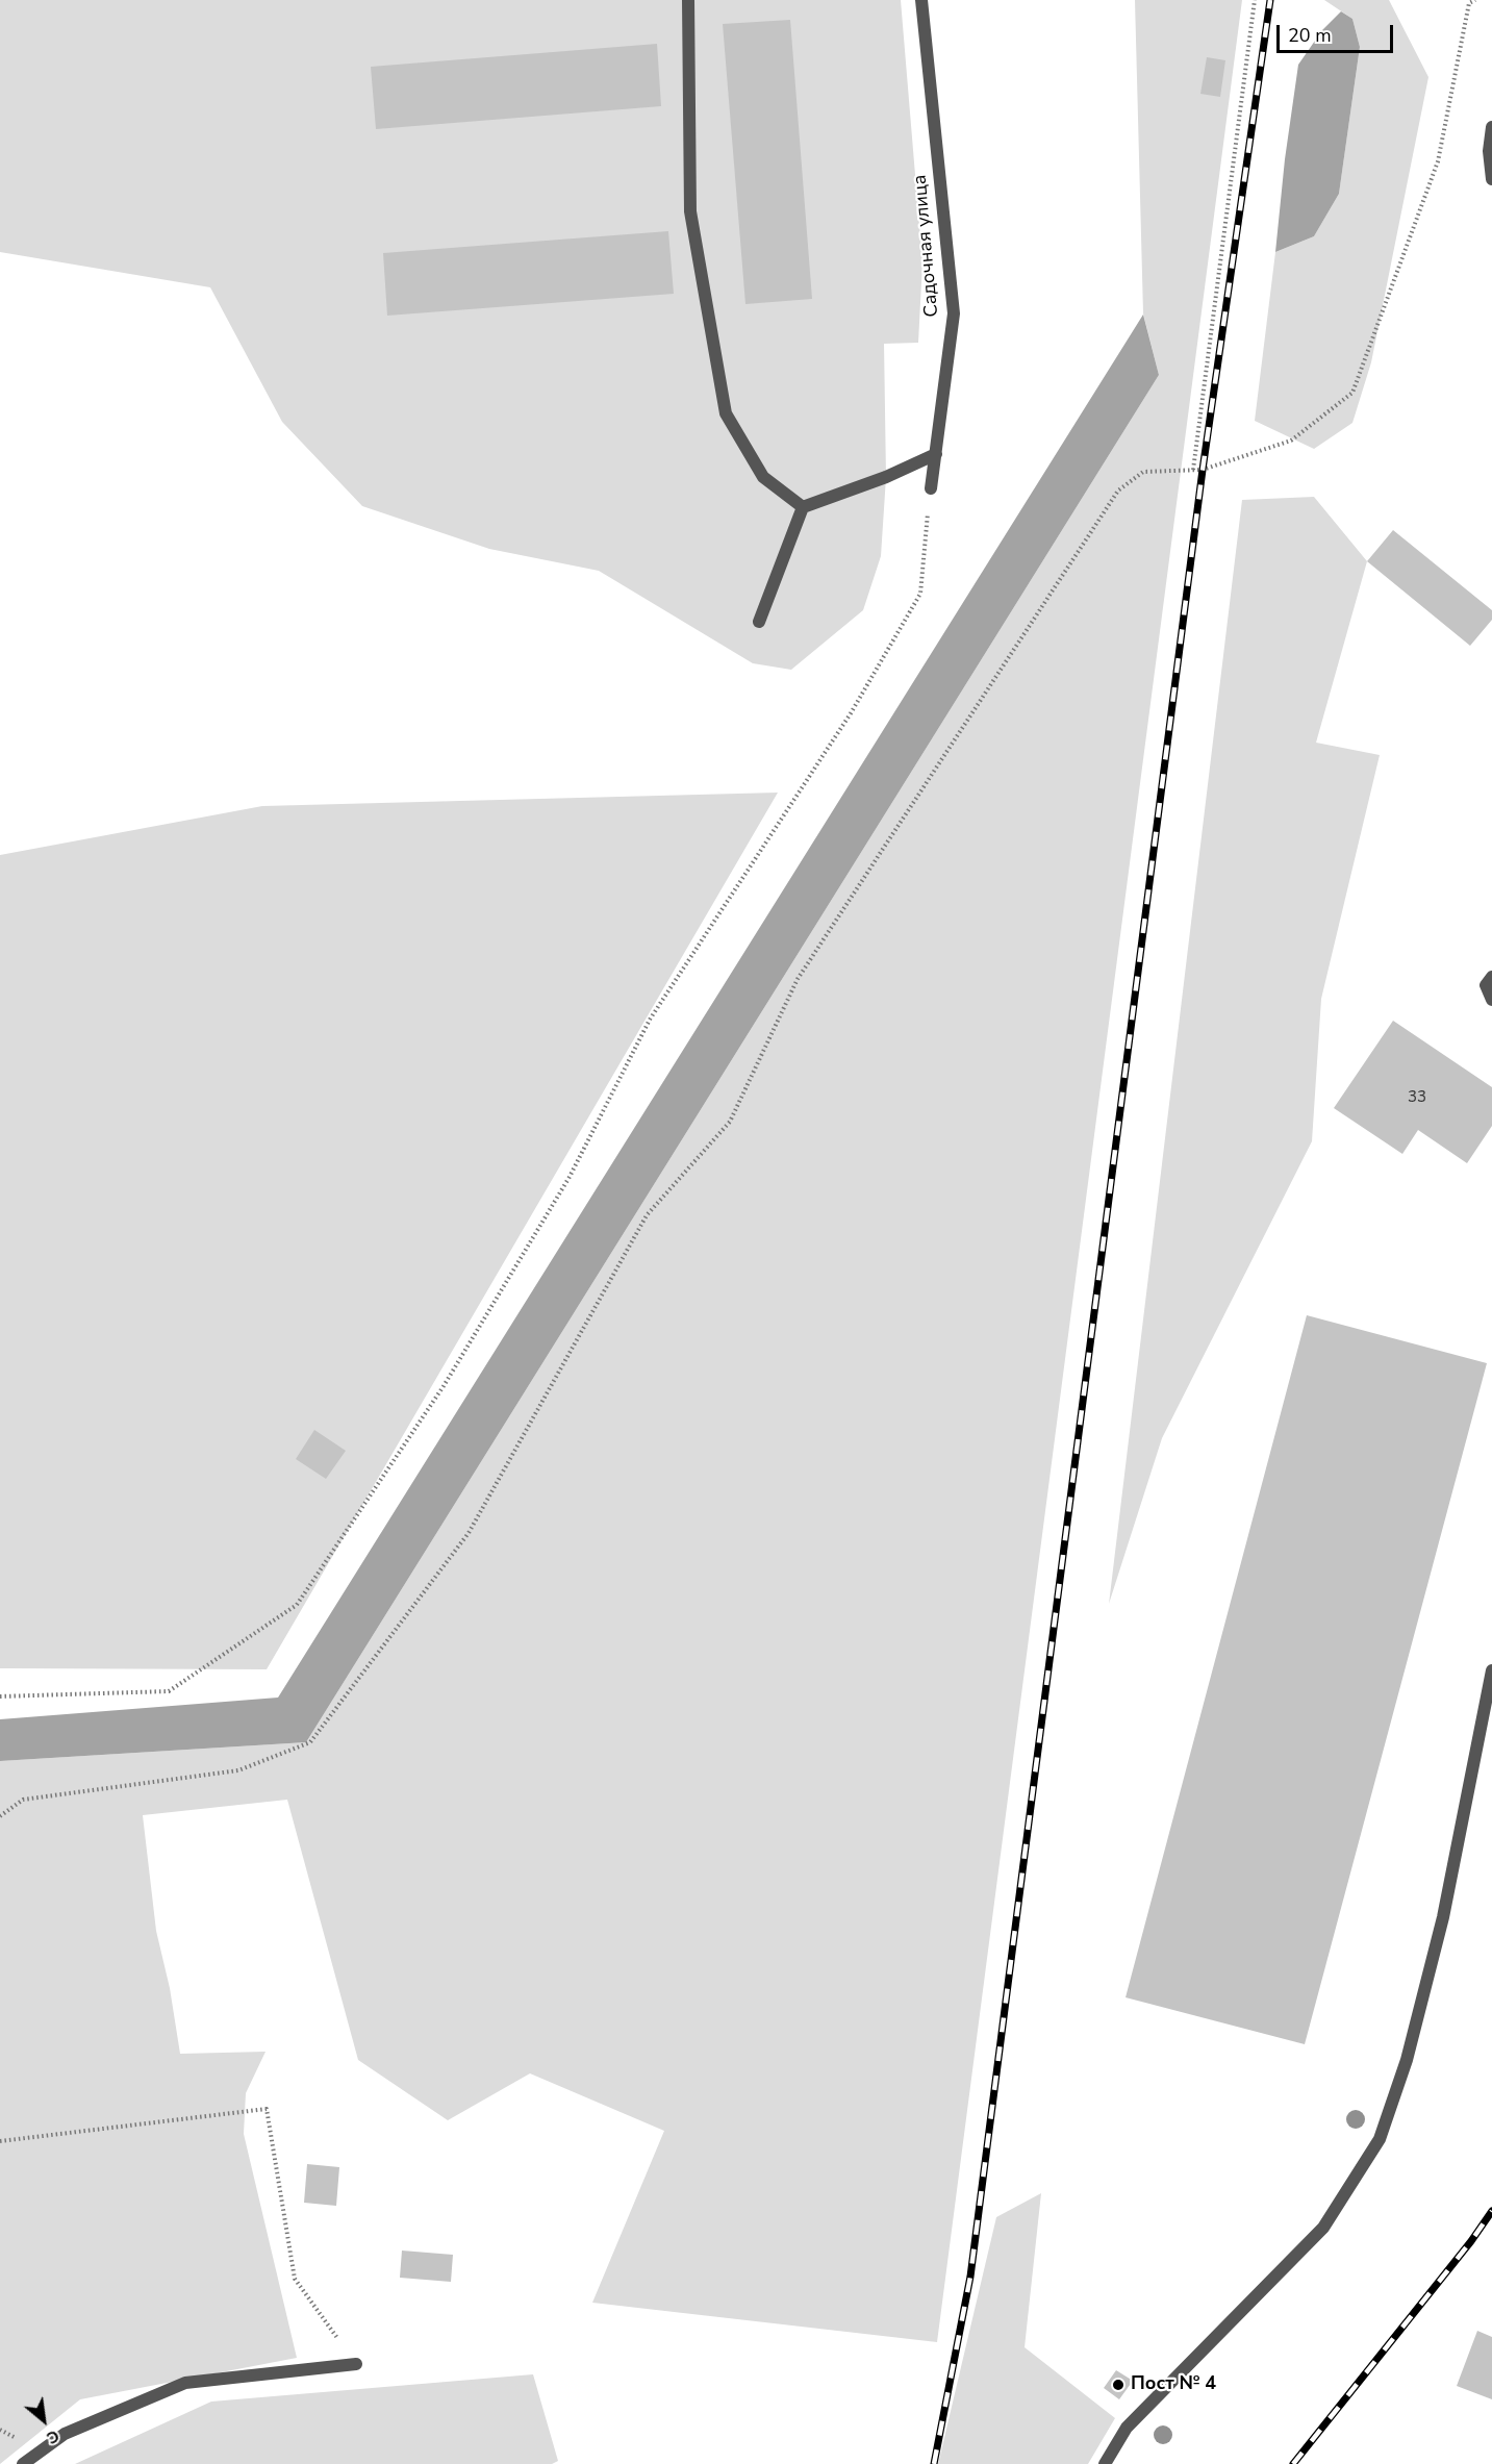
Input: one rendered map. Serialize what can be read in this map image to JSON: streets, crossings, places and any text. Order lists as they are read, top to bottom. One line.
{"streets":{"lane":["Садочная улица"]},"places":["Пост № 4"],"house_numbers":["33"],"scale_bar":"20 m","north":"bottom right"}
